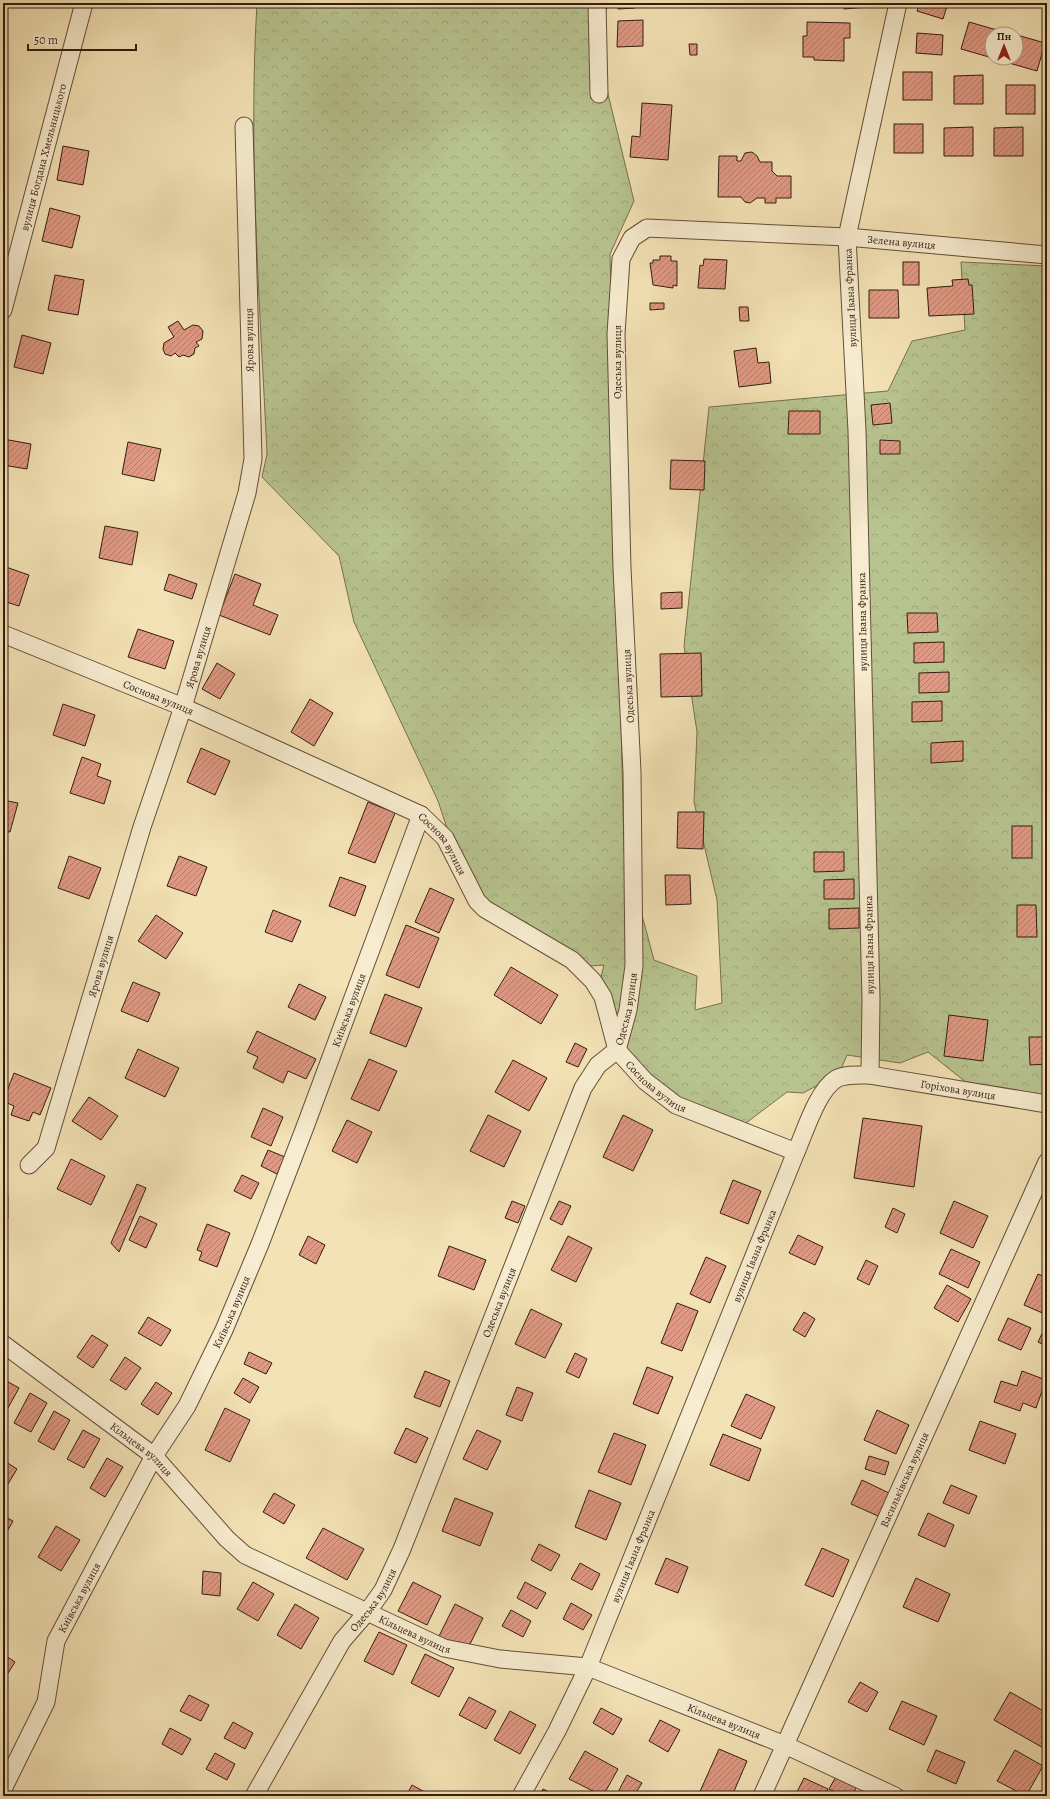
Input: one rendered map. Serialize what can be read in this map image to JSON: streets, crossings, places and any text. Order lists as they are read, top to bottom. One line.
{"streets":{"street":["вулиця Богдана Хмельницького","Зелена вулиця","вулиця Івана Франка","Ярова вулиця","Одеська вулиця","Соснова вулиця","Київська вулиця","Горіхова вулиця","Кільцева вулиця","Васильківська вулиця"]},"crossings":[["Зелена вулиця","вулиця Івана Франка"],["Зелена вулиця","Одеська вулиця"],["вулиця Івана Франка","Соснова вулиця"],["вулиця Івана Франка","Горіхова вулиця"],["вулиця Івана Франка","Кільцева вулиця"],["Ярова вулиця","Соснова вулиця"],["Одеська вулиця","Соснова вулиця"],["Одеська вулиця","Кільцева вулиця"],["Соснова вулиця","Київська вулиця"],["Київська вулиця","Кільцева вулиця"],["Кільцева вулиця","Васильківська вулиця"]],"scale_bar":"50 m","north":"top"}
